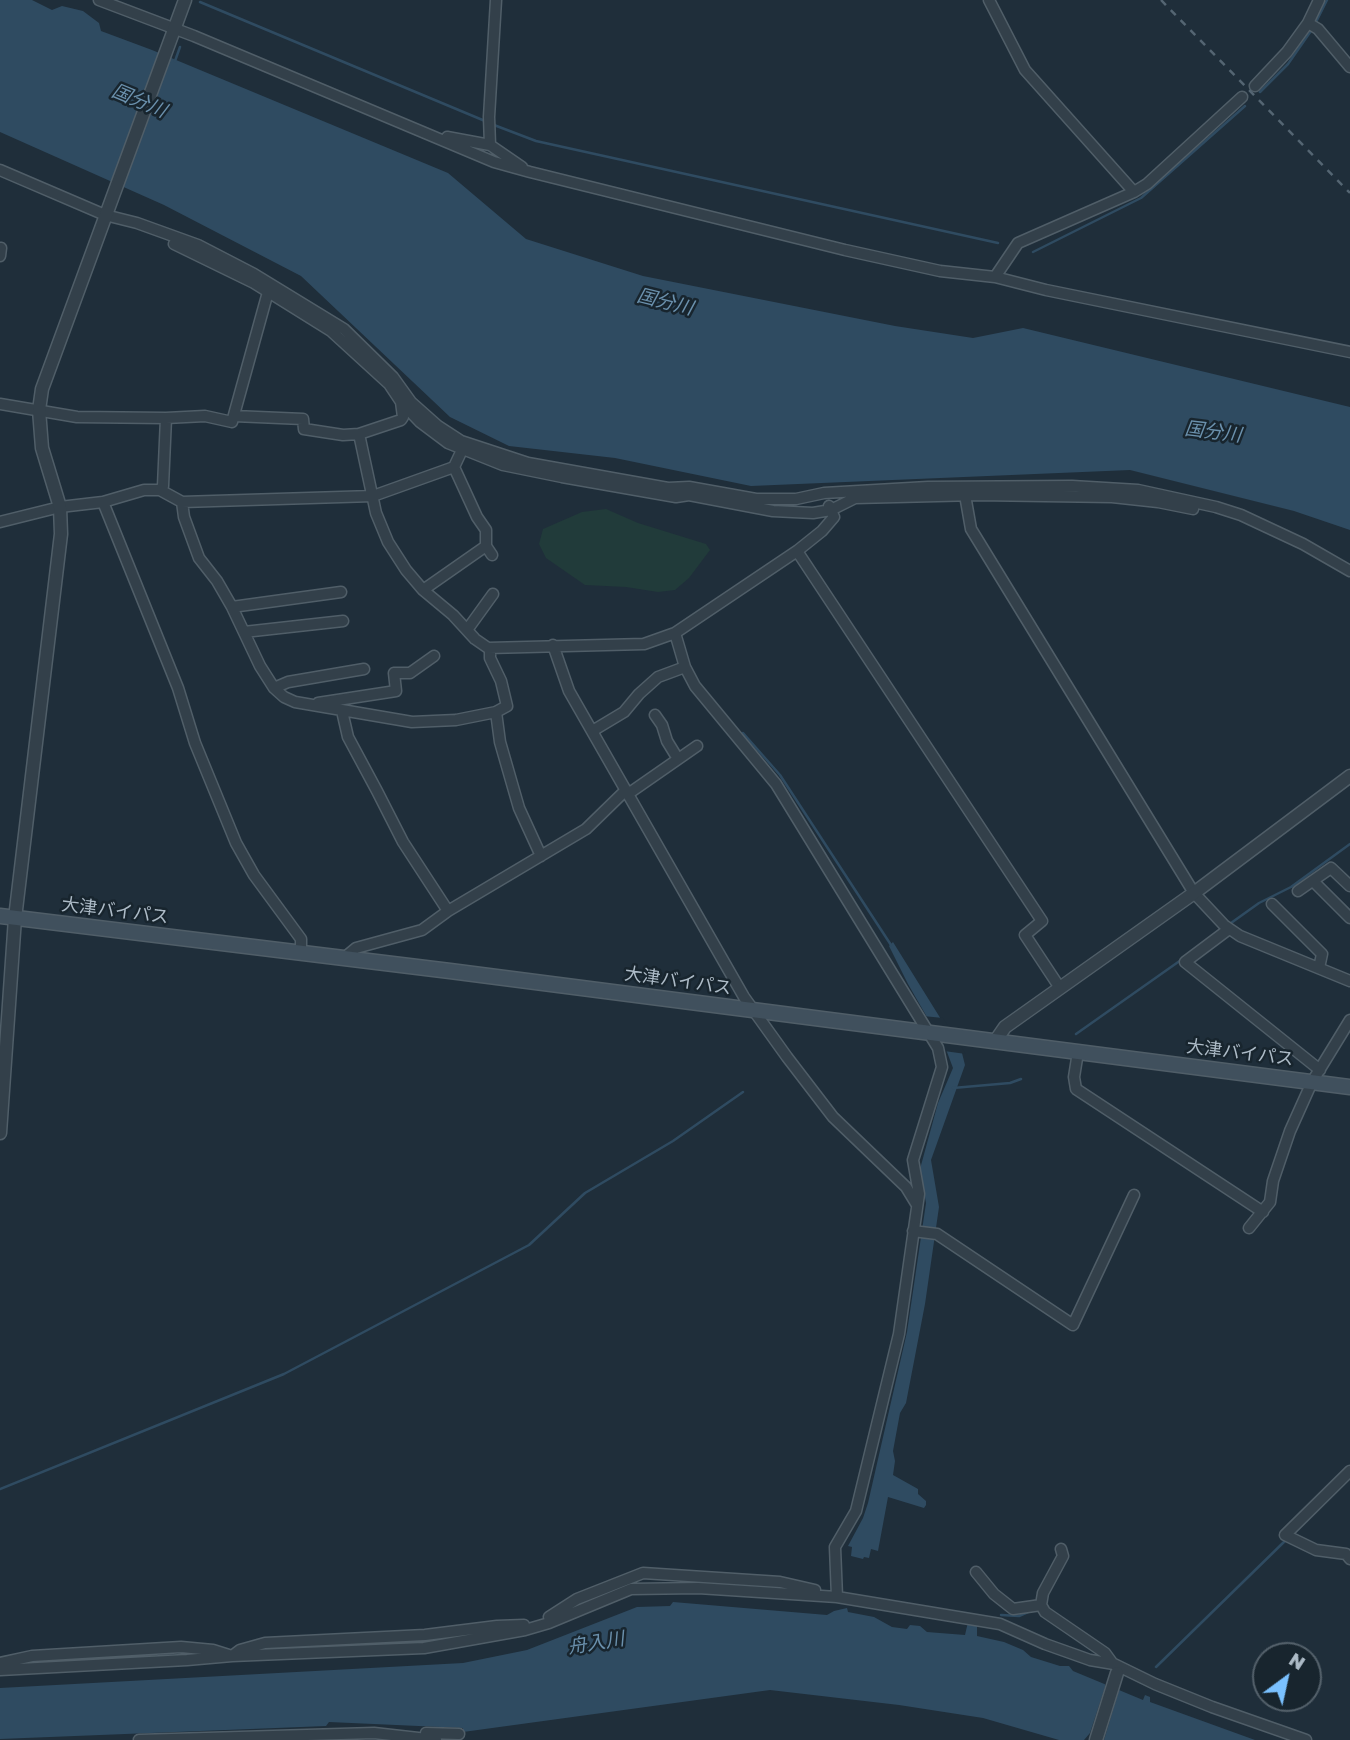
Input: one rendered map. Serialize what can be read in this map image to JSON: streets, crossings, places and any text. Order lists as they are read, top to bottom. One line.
{"streets":{"main road":["大津バイパス"]},"water":["国分川","舟入川"],"north":"top right"}
